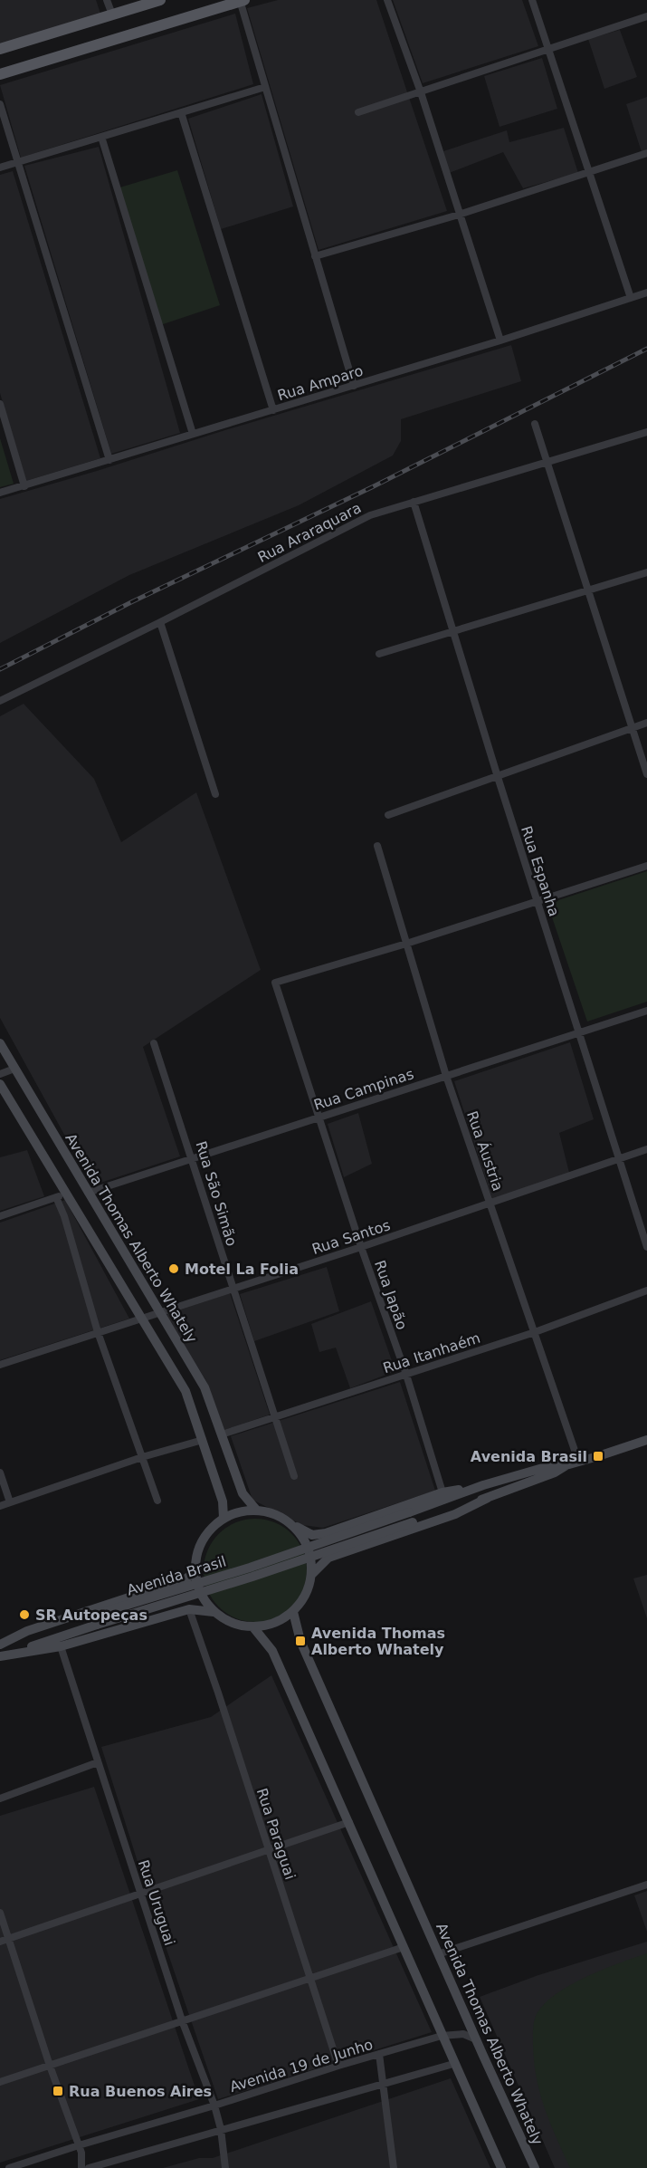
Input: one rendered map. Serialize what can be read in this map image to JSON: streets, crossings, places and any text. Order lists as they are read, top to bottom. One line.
{"streets":{"main road":["Avenida Thomas Alberto Whately","Avenida Brasil"],"street":["Rua Amparo","Rua Araraquara","Rua Espanha","Rua Campinas","Rua Áustria","Rua São Simão","Rua Santos","Rua Japão","Rua Itanhaém","Rua Paraguai","Rua Uruguai","Avenida 19 de Junho"]},"crossings":[["Rua Araraquara","Rua Espanha"],["Rua Espanha","Rua Campinas"],["Rua Espanha","Rua Santos"],["Rua Campinas","Rua Áustria"],["Rua Campinas","Rua São Simão"],["Rua Campinas","Avenida Thomas Alberto Whately"],["Rua Campinas","Rua Japão"],["Rua Áustria","Rua Santos"],["Rua Áustria","Rua Japão"],["Rua Áustria","Rua Itanhaém"],["Rua Áustria","Avenida Brasil"],["Rua São Simão","Rua Santos"],["Rua São Simão","Rua Itanhaém"],["Rua Santos","Avenida Thomas Alberto Whately"],["Rua Santos","Rua Japão"],["Avenida Thomas Alberto Whately","Rua Itanhaém"],["Avenida Thomas Alberto Whately","Avenida Brasil"],["Avenida Thomas Alberto Whately","Avenida 19 de Junho"],["Rua Japão","Rua Itanhaém"],["Rua Japão","Avenida Brasil"],["Avenida Brasil","Rua Paraguai"],["Avenida Brasil","Rua Uruguai"],["Rua Paraguai","Avenida 19 de Junho"],["Rua Uruguai","Avenida 19 de Junho"]],"places":{"other":["Motel La Folia","SR Autopeças"],"transit":["Avenida Brasil","Avenida Thomas Alberto Whately","Rua Buenos Aires"]}}
